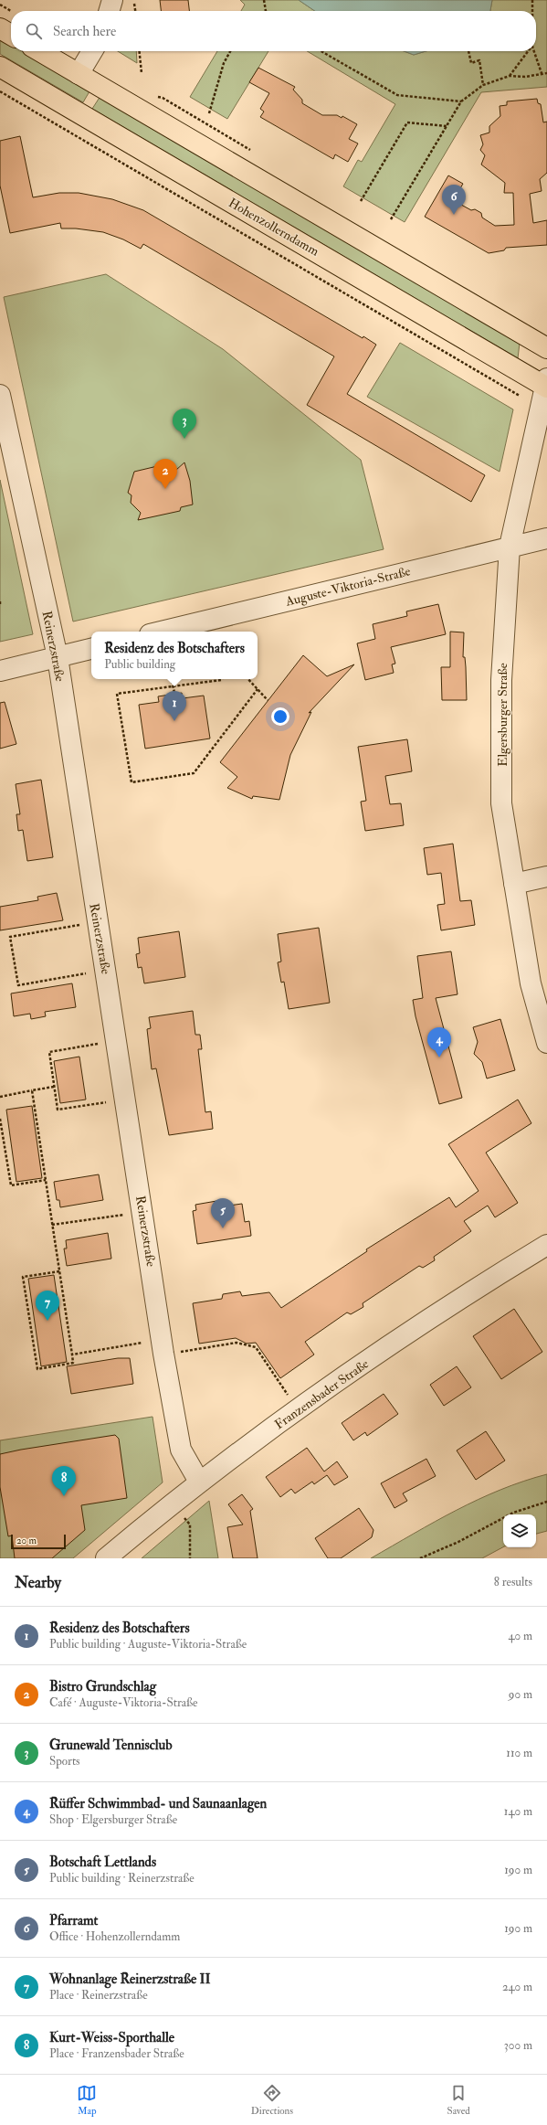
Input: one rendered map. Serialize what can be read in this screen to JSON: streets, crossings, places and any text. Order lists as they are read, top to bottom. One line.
{"streets":{"main road":["Hohenzollerndamm"],"street":["Auguste-Viktoria-Straße","Reinerzstraße","Elgersburger Straße","Franzensbader Straße"]},"crossings":[["Hohenzollerndamm","Elgersburger Straße"],["Auguste-Viktoria-Straße","Elgersburger Straße"],["Reinerzstraße","Franzensbader Straße"]],"scale_bar":"20 m","page":{"search":"Search here","pins":["6","3","2","1","4","5","7","8"],"popup":["Residenz des Botschafters","Public building"],"scale":"20 m","heading":["Nearby","8 results"],"list":[{"mark":"1","name":"Residenz des Botschafters","note":"Public building · Auguste-Viktoria-Straße","value":"40 m"},{"mark":"2","name":"Bistro Grundschlag","note":"Café · Auguste-Viktoria-Straße","value":"90 m"},{"mark":"3","name":"Grunewald Tennisclub","note":"Sports","value":"110 m"},{"mark":"4","name":"Rüffer Schwimmbad- und Saunaanlagen","note":"Shop · Elgersburger Straße","value":"140 m"},{"mark":"5","name":"Botschaft Lettlands","note":"Public building · Reinerzstraße","value":"190 m"},{"mark":"6","name":"Pfarramt","note":"Office · Hohenzollerndamm","value":"190 m"},{"mark":"7","name":"Wohnanlage Reinerzstraße II","note":"Place · Reinerzstraße","value":"240 m"},{"mark":"8","name":"Kurt-Weiss-Sporthalle","note":"Place · Franzensbader Straße","value":"300 m"}],"nav":["Map","Directions","Saved"]}}
